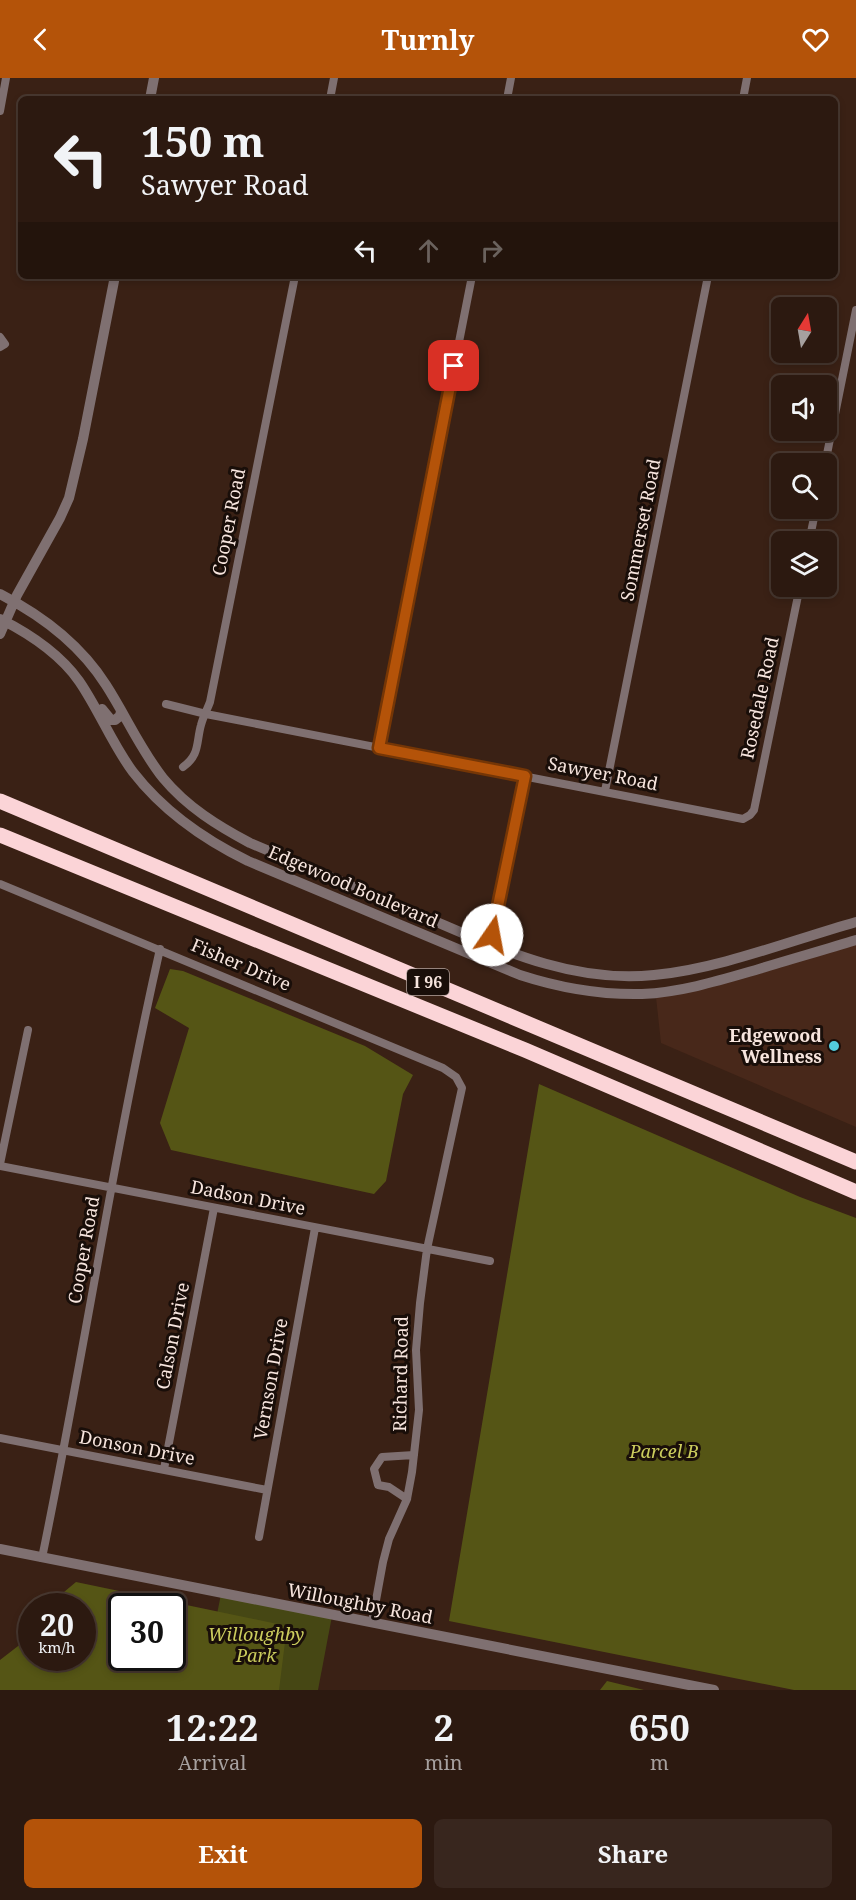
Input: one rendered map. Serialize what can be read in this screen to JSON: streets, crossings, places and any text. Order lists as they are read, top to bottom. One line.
{"streets":{"highway":["I 96"],"street":["Cooper Road","Sommerset Road","Rosedale Road","Sawyer Road","Edgewood Boulevard","Fisher Drive","Dadson Drive","Calson Drive","Richard Road","Vernson Drive","Donson Drive","Willoughby Road"]},"crossings":[["Cooper Road","Sawyer Road"],["Cooper Road","Fisher Drive"],["Cooper Road","Dadson Drive"],["Cooper Road","Donson Drive"],["Cooper Road","Willoughby Road"],["Sommerset Road","Sawyer Road"],["Rosedale Road","Sawyer Road"],["Fisher Drive","Richard Road"],["Dadson Drive","Calson Drive"],["Dadson Drive","Richard Road"],["Dadson Drive","Vernson Drive"],["Calson Drive","Donson Drive"],["Richard Road","Willoughby Road"],["Vernson Drive","Donson Drive"]],"parks":["Parcel B","Willoughby Park"],"places":["Edgewood Wellness"],"north":"top","page":{"header":"Turnly","turn":["150 m","Sawyer Road"],"speed":"20 km/h","limit":"30","eta":["12:22","Arrival","2","min","650","m"],"buttons":["Exit","Share"]}}
